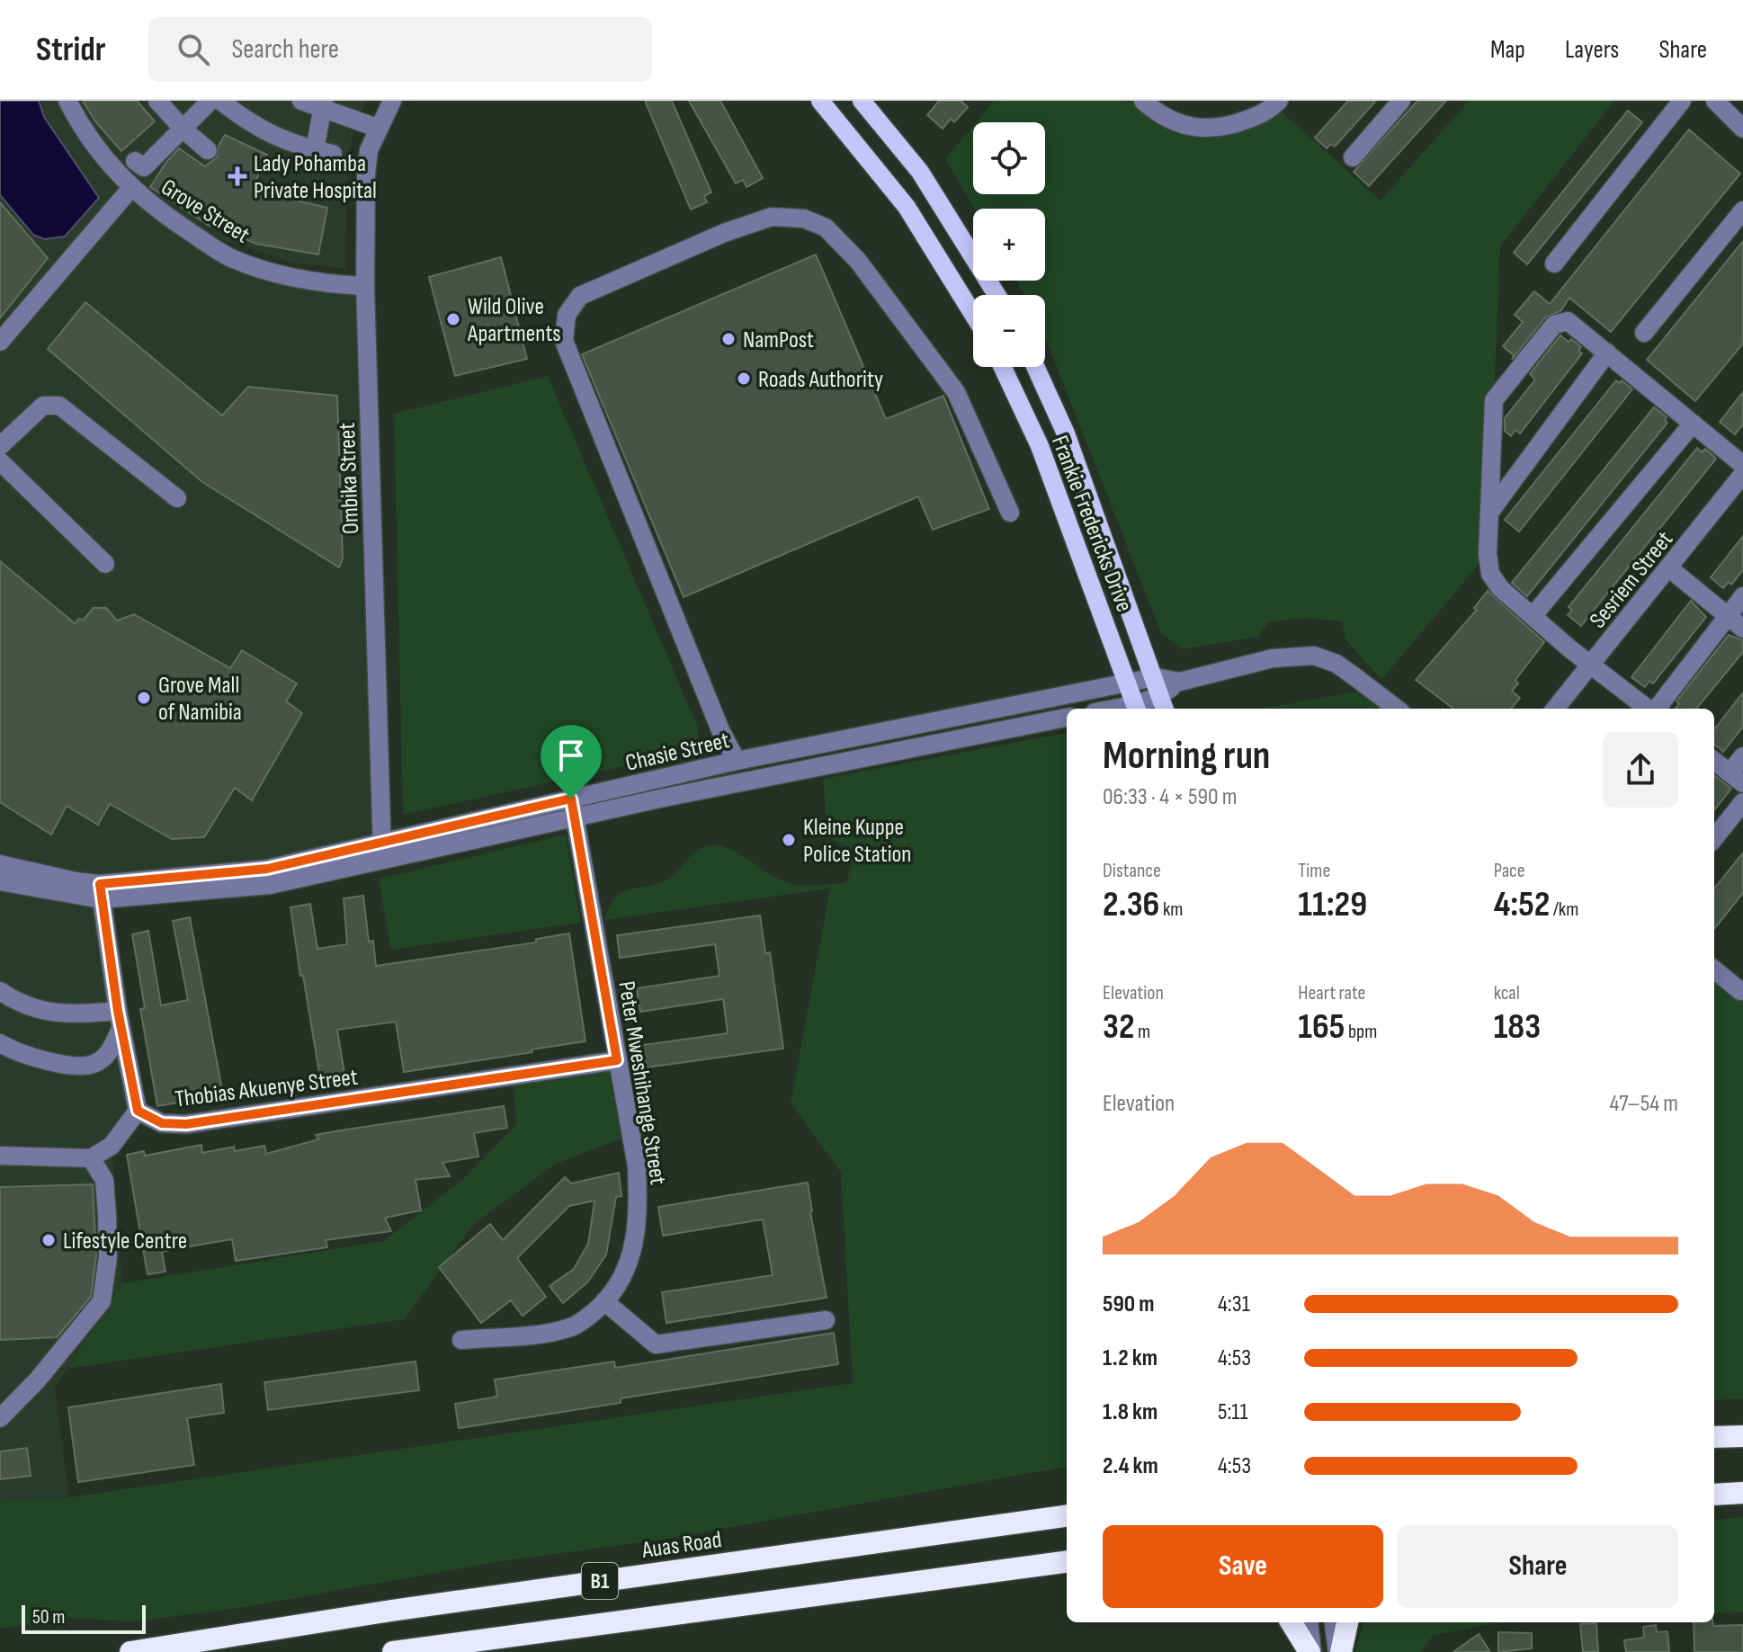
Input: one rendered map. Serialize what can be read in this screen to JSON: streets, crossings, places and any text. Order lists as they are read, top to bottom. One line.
{"streets":{"highway":["Auas Road","B1"],"main road":["Frankie Fredericks Drive"],"street":["Grove Street","Ombika Street","Sesriem Street","Chasie Street","Peter Mweshihange Street","Thobias Akuenye Street"]},"crossings":[["Grove Street","Ombika Street"],["Ombika Street","Chasie Street"],["Frankie Fredericks Drive","Chasie Street"],["Chasie Street","Peter Mweshihange Street"],["Peter Mweshihange Street","Thobias Akuenye Street"]],"places":{"health":["Lady Pohamba Private Hospital"],"other":["Wild Olive Apartments","NamPost","Roads Authority","Grove Mall of Namibia","Kleine Kuppe Police Station","Lifestyle Centre"]},"scale_bar":"50 m","page":{"header":"Stridr","search":"Search here","nav":["Map","Layers","Share"],"map_buttons":["+","−"],"heading":["Morning run","06:33 · 4 × 590 m"],"stats":[["Distance","2.36 km"],["Time","11:29"],["Pace","4:52 /km"],["Elevation","32 m"],["Heart rate","165 bpm"],["kcal","183"]],"chart":["Elevation","47–54 m"],"list":[{"name":"590 m","note":"4:31"},{"name":"1.2 km","note":"4:53"},{"name":"1.8 km","note":"5:11"},{"name":"2.4 km","note":"4:53"}],"buttons":["Save","Share"],"scale":"50 m"}}
